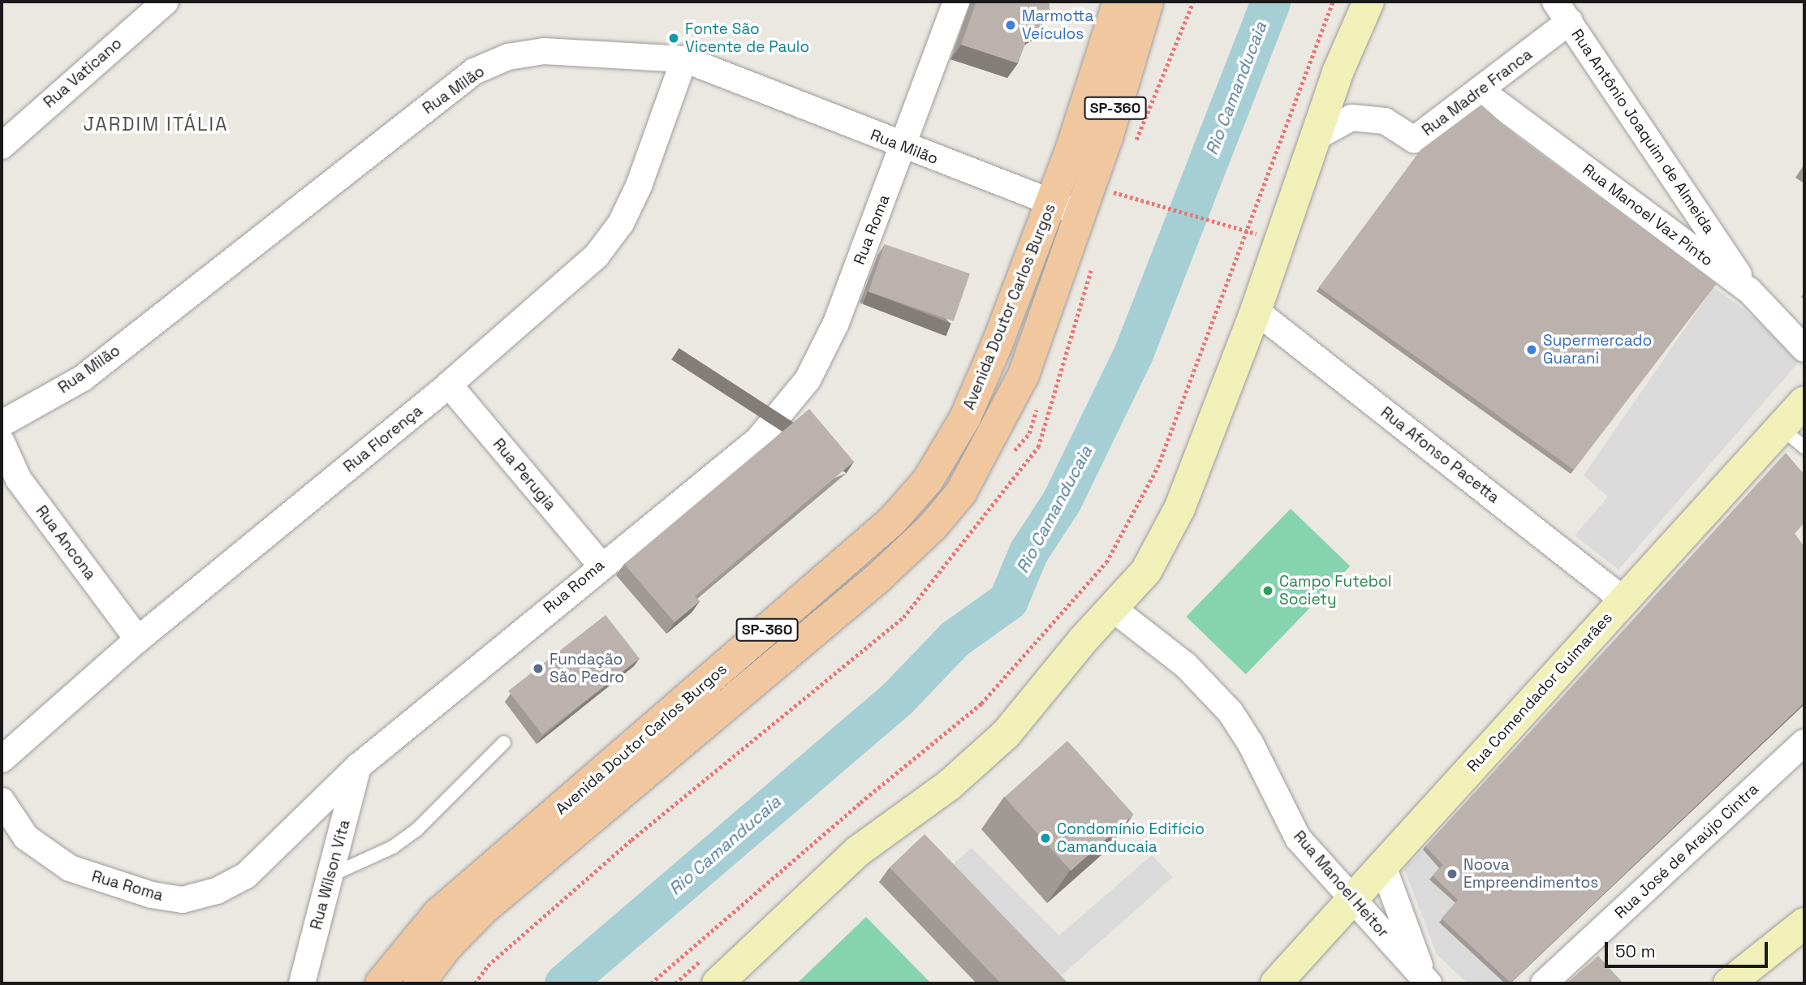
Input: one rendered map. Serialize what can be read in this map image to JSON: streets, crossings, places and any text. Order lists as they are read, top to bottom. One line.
{"streets":{"main road":["SP-360","Avenida Doutor Carlos Burgos"],"street":["Rua Vaticano","Rua Milão","Rua Madre Franca","Rua Antônio Joaquim de Almeida","Rua Manoel Vaz Pinto","Rua Roma","Rua Florença","Rua Afonso Pacetta","Rua Perugia","Rua Ancona","Rua Comendador Guimarães","Rua José de Araújo Cintra","Rua Wilson Vita","Rua Manoel Heitor"]},"crossings":[["Rua Milão","Rua Roma"],["Rua Milão","Avenida Doutor Carlos Burgos"],["Rua Milão","Rua Florença"],["Rua Madre Franca","Rua Antônio Joaquim de Almeida"],["Rua Madre Franca","Rua Manoel Vaz Pinto"],["Rua Antônio Joaquim de Almeida","Rua Manoel Vaz Pinto"],["Rua Roma","Rua Perugia"],["Rua Roma","Rua Wilson Vita"],["Rua Florença","Rua Perugia"],["Rua Florença","Rua Ancona"],["Rua Afonso Pacetta","Rua Comendador Guimarães"],["Rua Comendador Guimarães","Rua Manoel Heitor"]],"districts":["JARDIM ITÁLIA"],"water":["Rio Camanducaia"],"places":["Marmotta Veículos","Fonte São Vicente de Paulo","Supermercado Guarani","Campo Futebol Society","Fundação São Pedro","Condomínio Edifício Camanducaia","Noova Empreendimentos"],"scale_bar":"50 m"}
